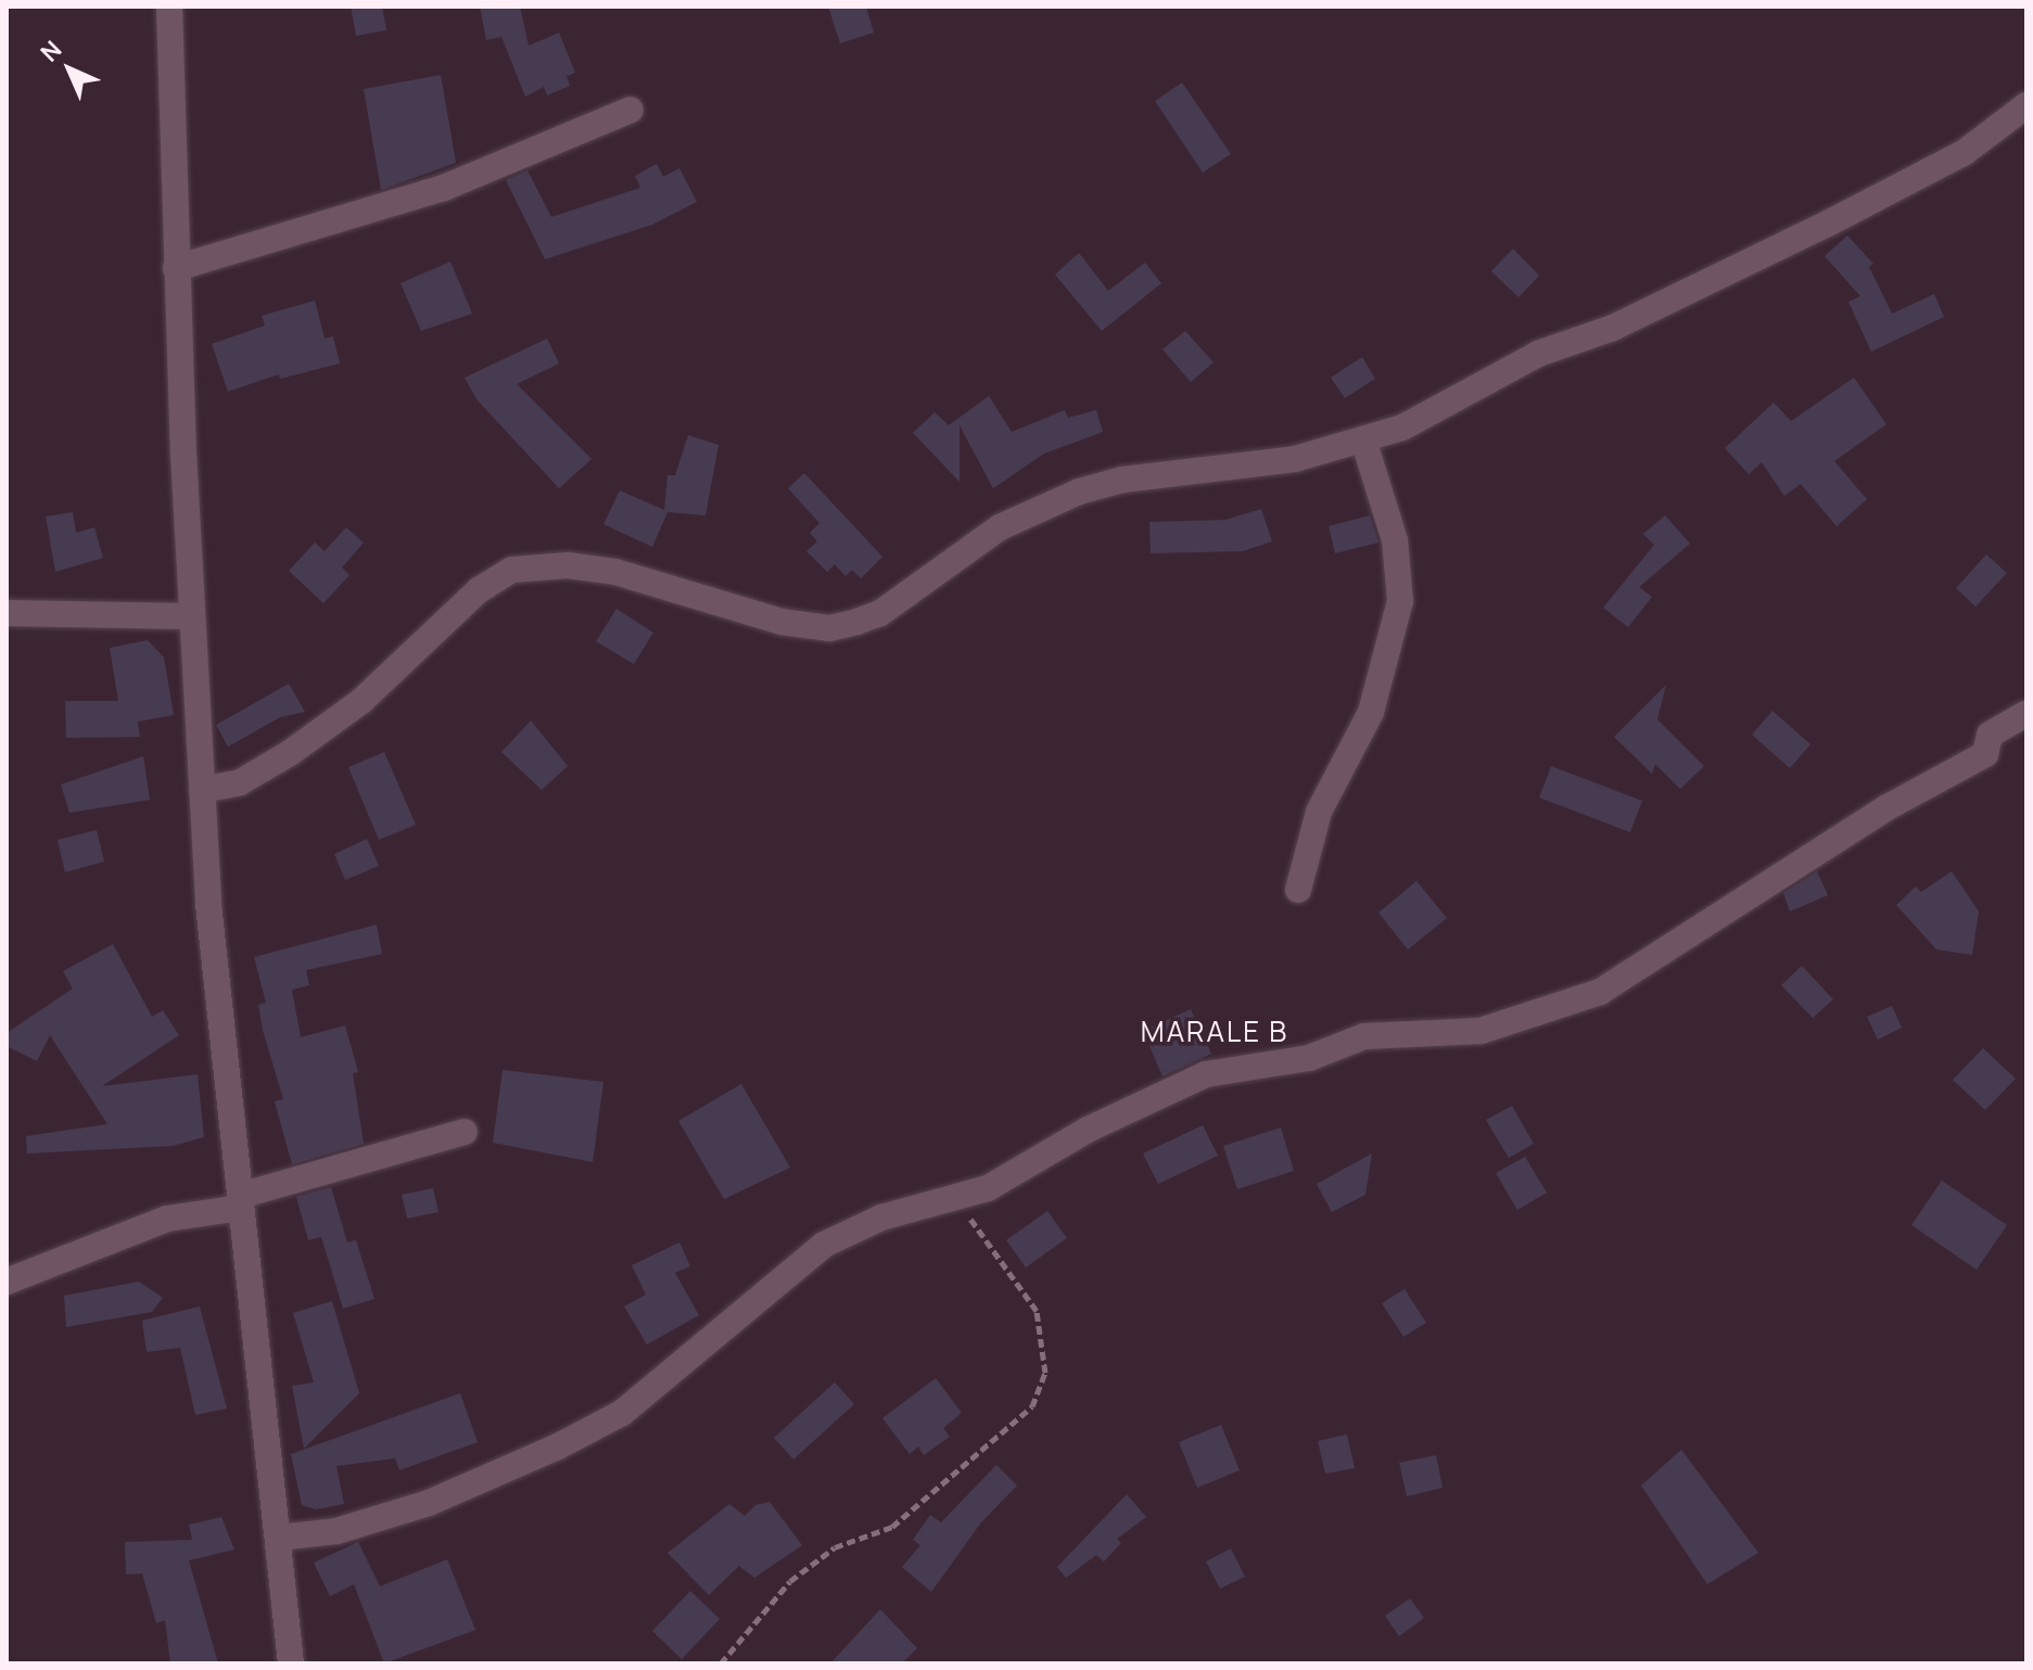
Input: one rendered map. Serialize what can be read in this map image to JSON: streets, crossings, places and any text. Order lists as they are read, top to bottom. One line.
{"districts":["MARALE B"],"north":"top left"}
